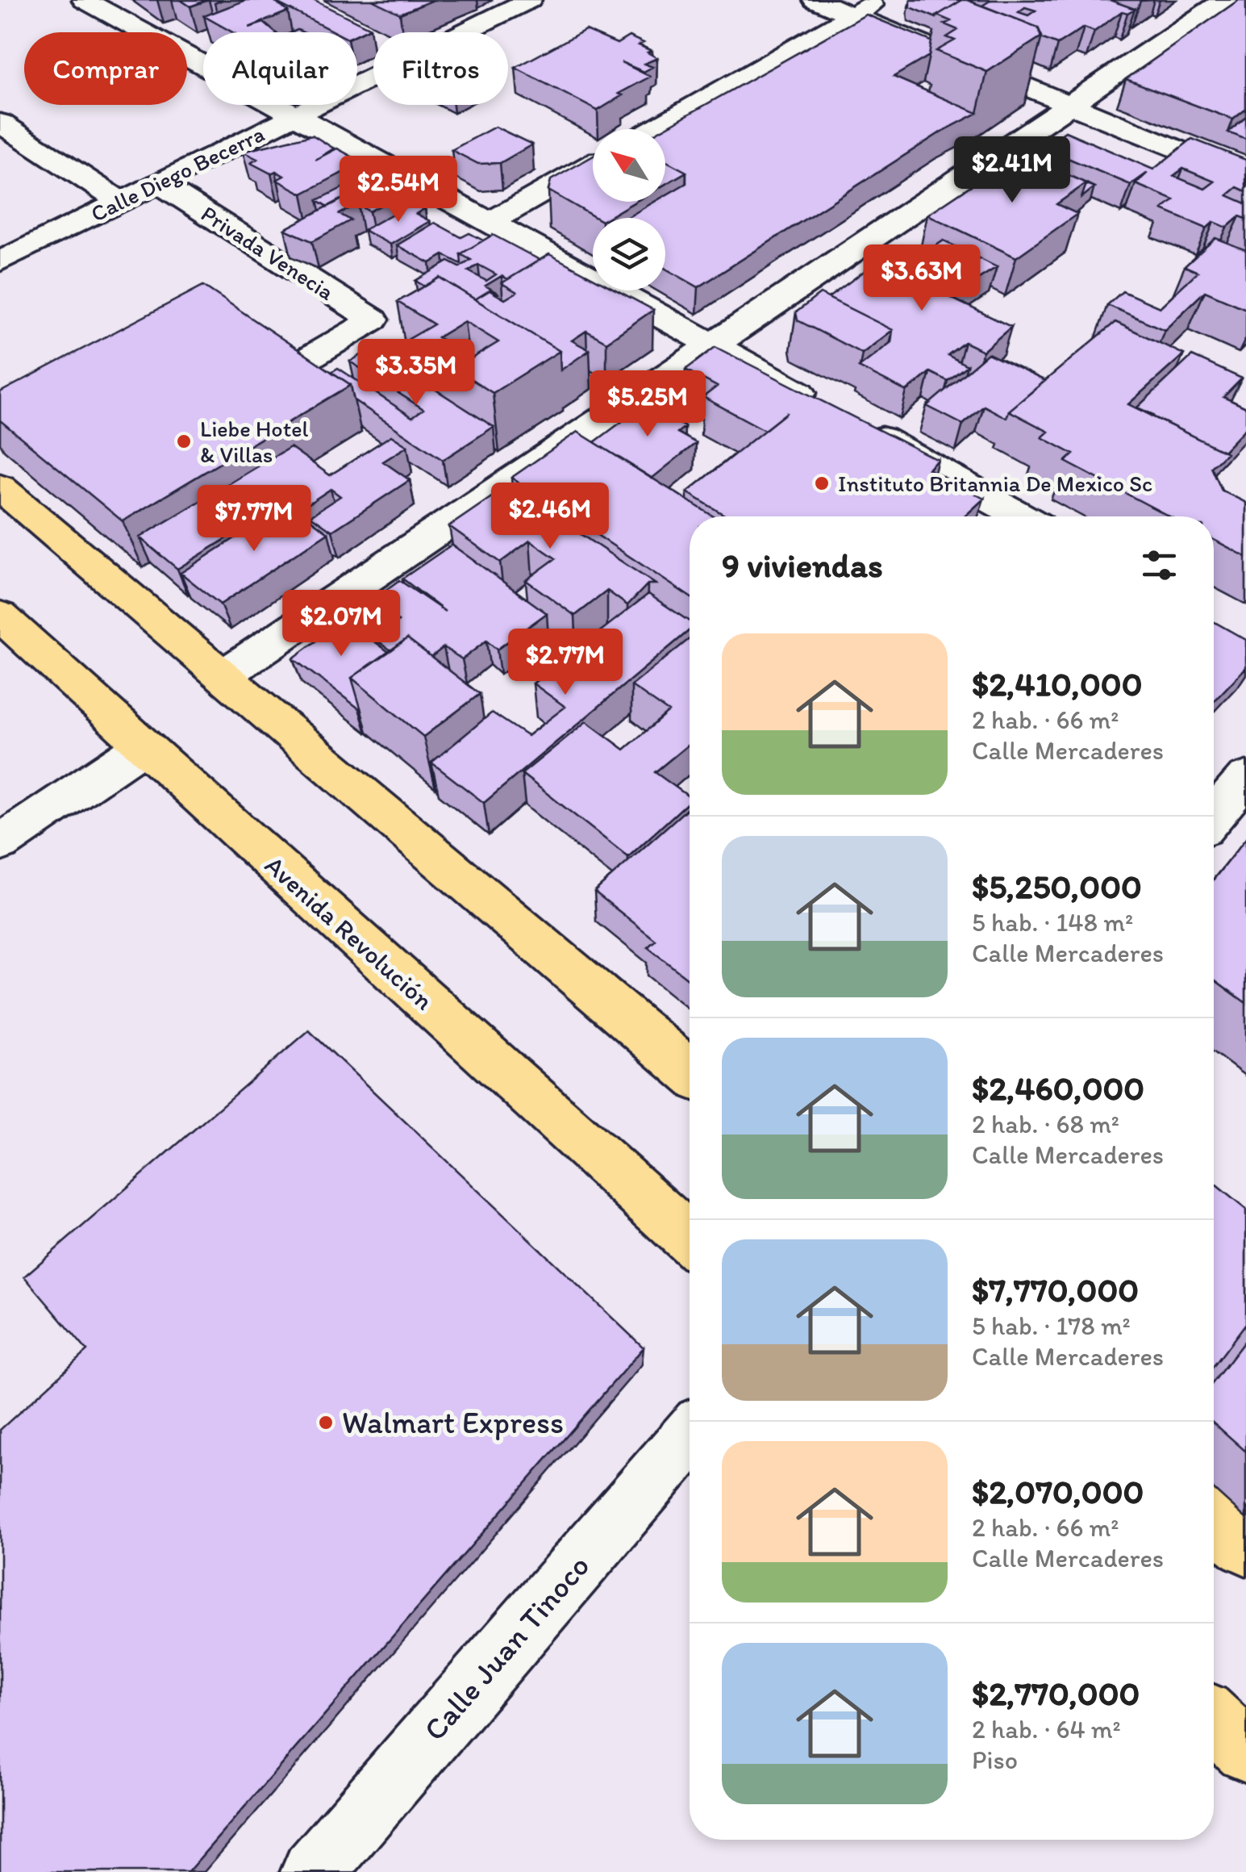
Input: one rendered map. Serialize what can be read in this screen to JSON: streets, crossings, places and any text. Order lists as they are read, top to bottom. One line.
{"streets":{"main road":["Avenida Revolución"],"street":["Calle Diego Becerra","Privada Venecia","Calle Juan Tinoco"]},"crossings":[["Calle Diego Becerra","Privada Venecia"]],"places":["Liebe Hotel & Villas","Instituto Britannia De Mexico Sc","Walmart Express"],"north":"top left","page":{"chip":["Comprar","Alquilar","Filtros"],"price":["$2.41M","$2.54M","$3.63M","$3.35M","$5.25M","$2.46M","$7.77M","$2.07M","$2.77M"],"heading":"9 viviendas","list":[{"name":"$2,410,000","note":"2 hab. · 66 m² · Calle Mercaderes"},{"name":"$5,250,000","note":"5 hab. · 148 m² · Calle Mercaderes"},{"name":"$2,460,000","note":"2 hab. · 68 m² · Calle Mercaderes"},{"name":"$7,770,000","note":"5 hab. · 178 m² · Calle Mercaderes"},{"name":"$2,070,000","note":"2 hab. · 66 m² · Calle Mercaderes"},{"name":"$2,770,000","note":"2 hab. · 64 m² · Piso"}]}}
